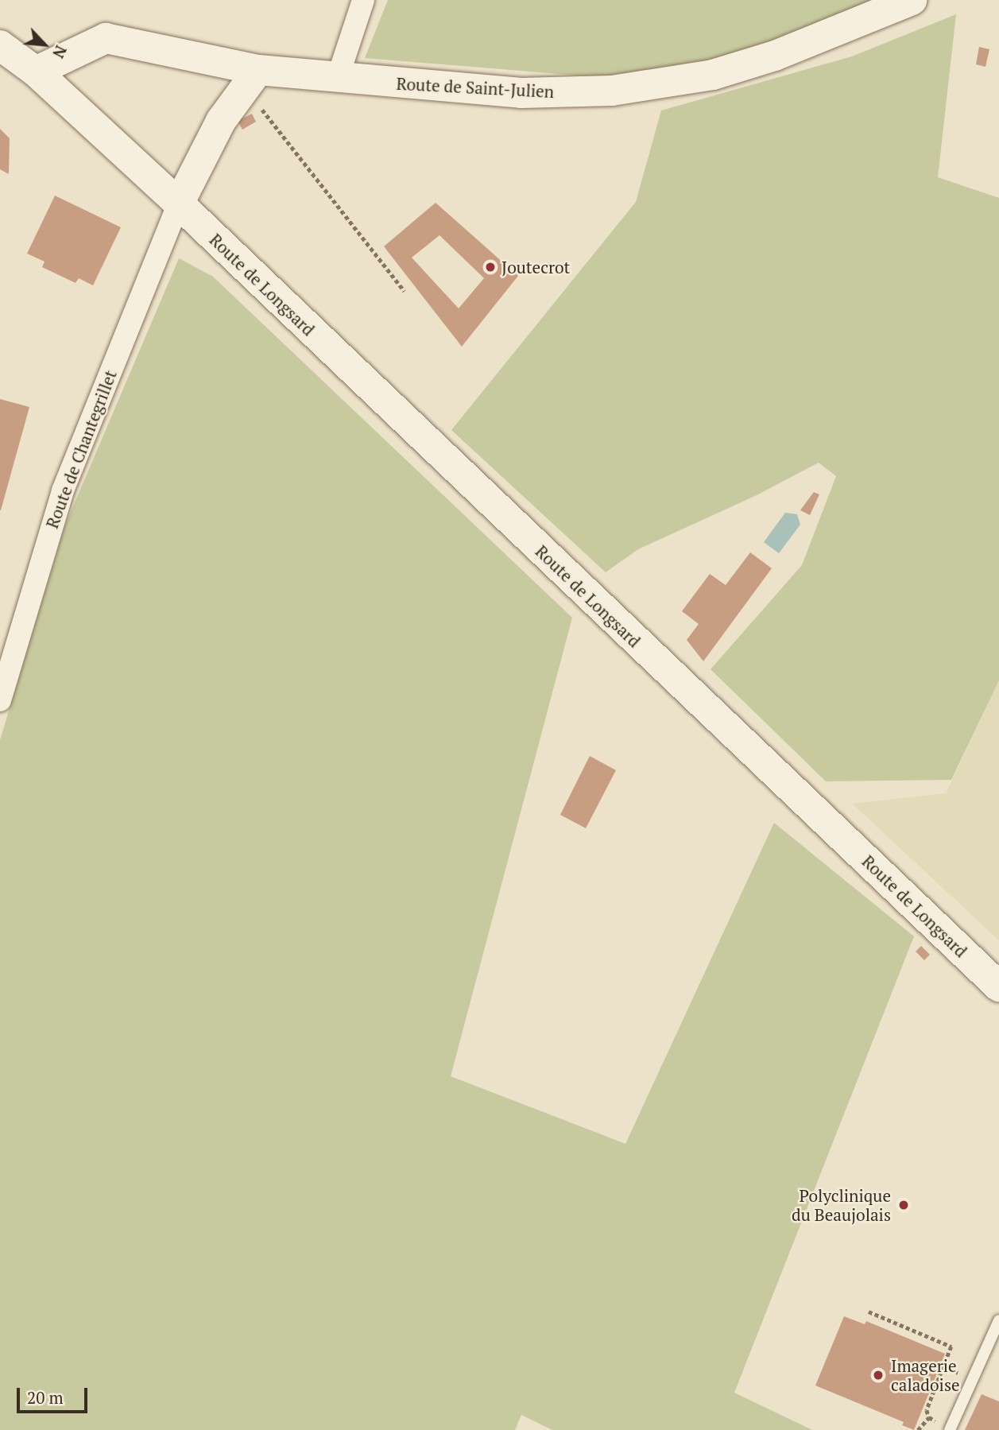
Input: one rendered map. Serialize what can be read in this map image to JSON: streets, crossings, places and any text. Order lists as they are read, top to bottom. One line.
{"streets":{"main road":["Route de Saint-Julien","Route de Longsard"],"street":["Route de Chantegrillet"]},"crossings":[["Route de Saint-Julien","Route de Longsard"],["Route de Longsard","Route de Chantegrillet"]],"places":["Joutecrot","Polyclinique du Beaujolais","Imagerie caladoise"],"scale_bar":"20 m","north":"bottom right"}
